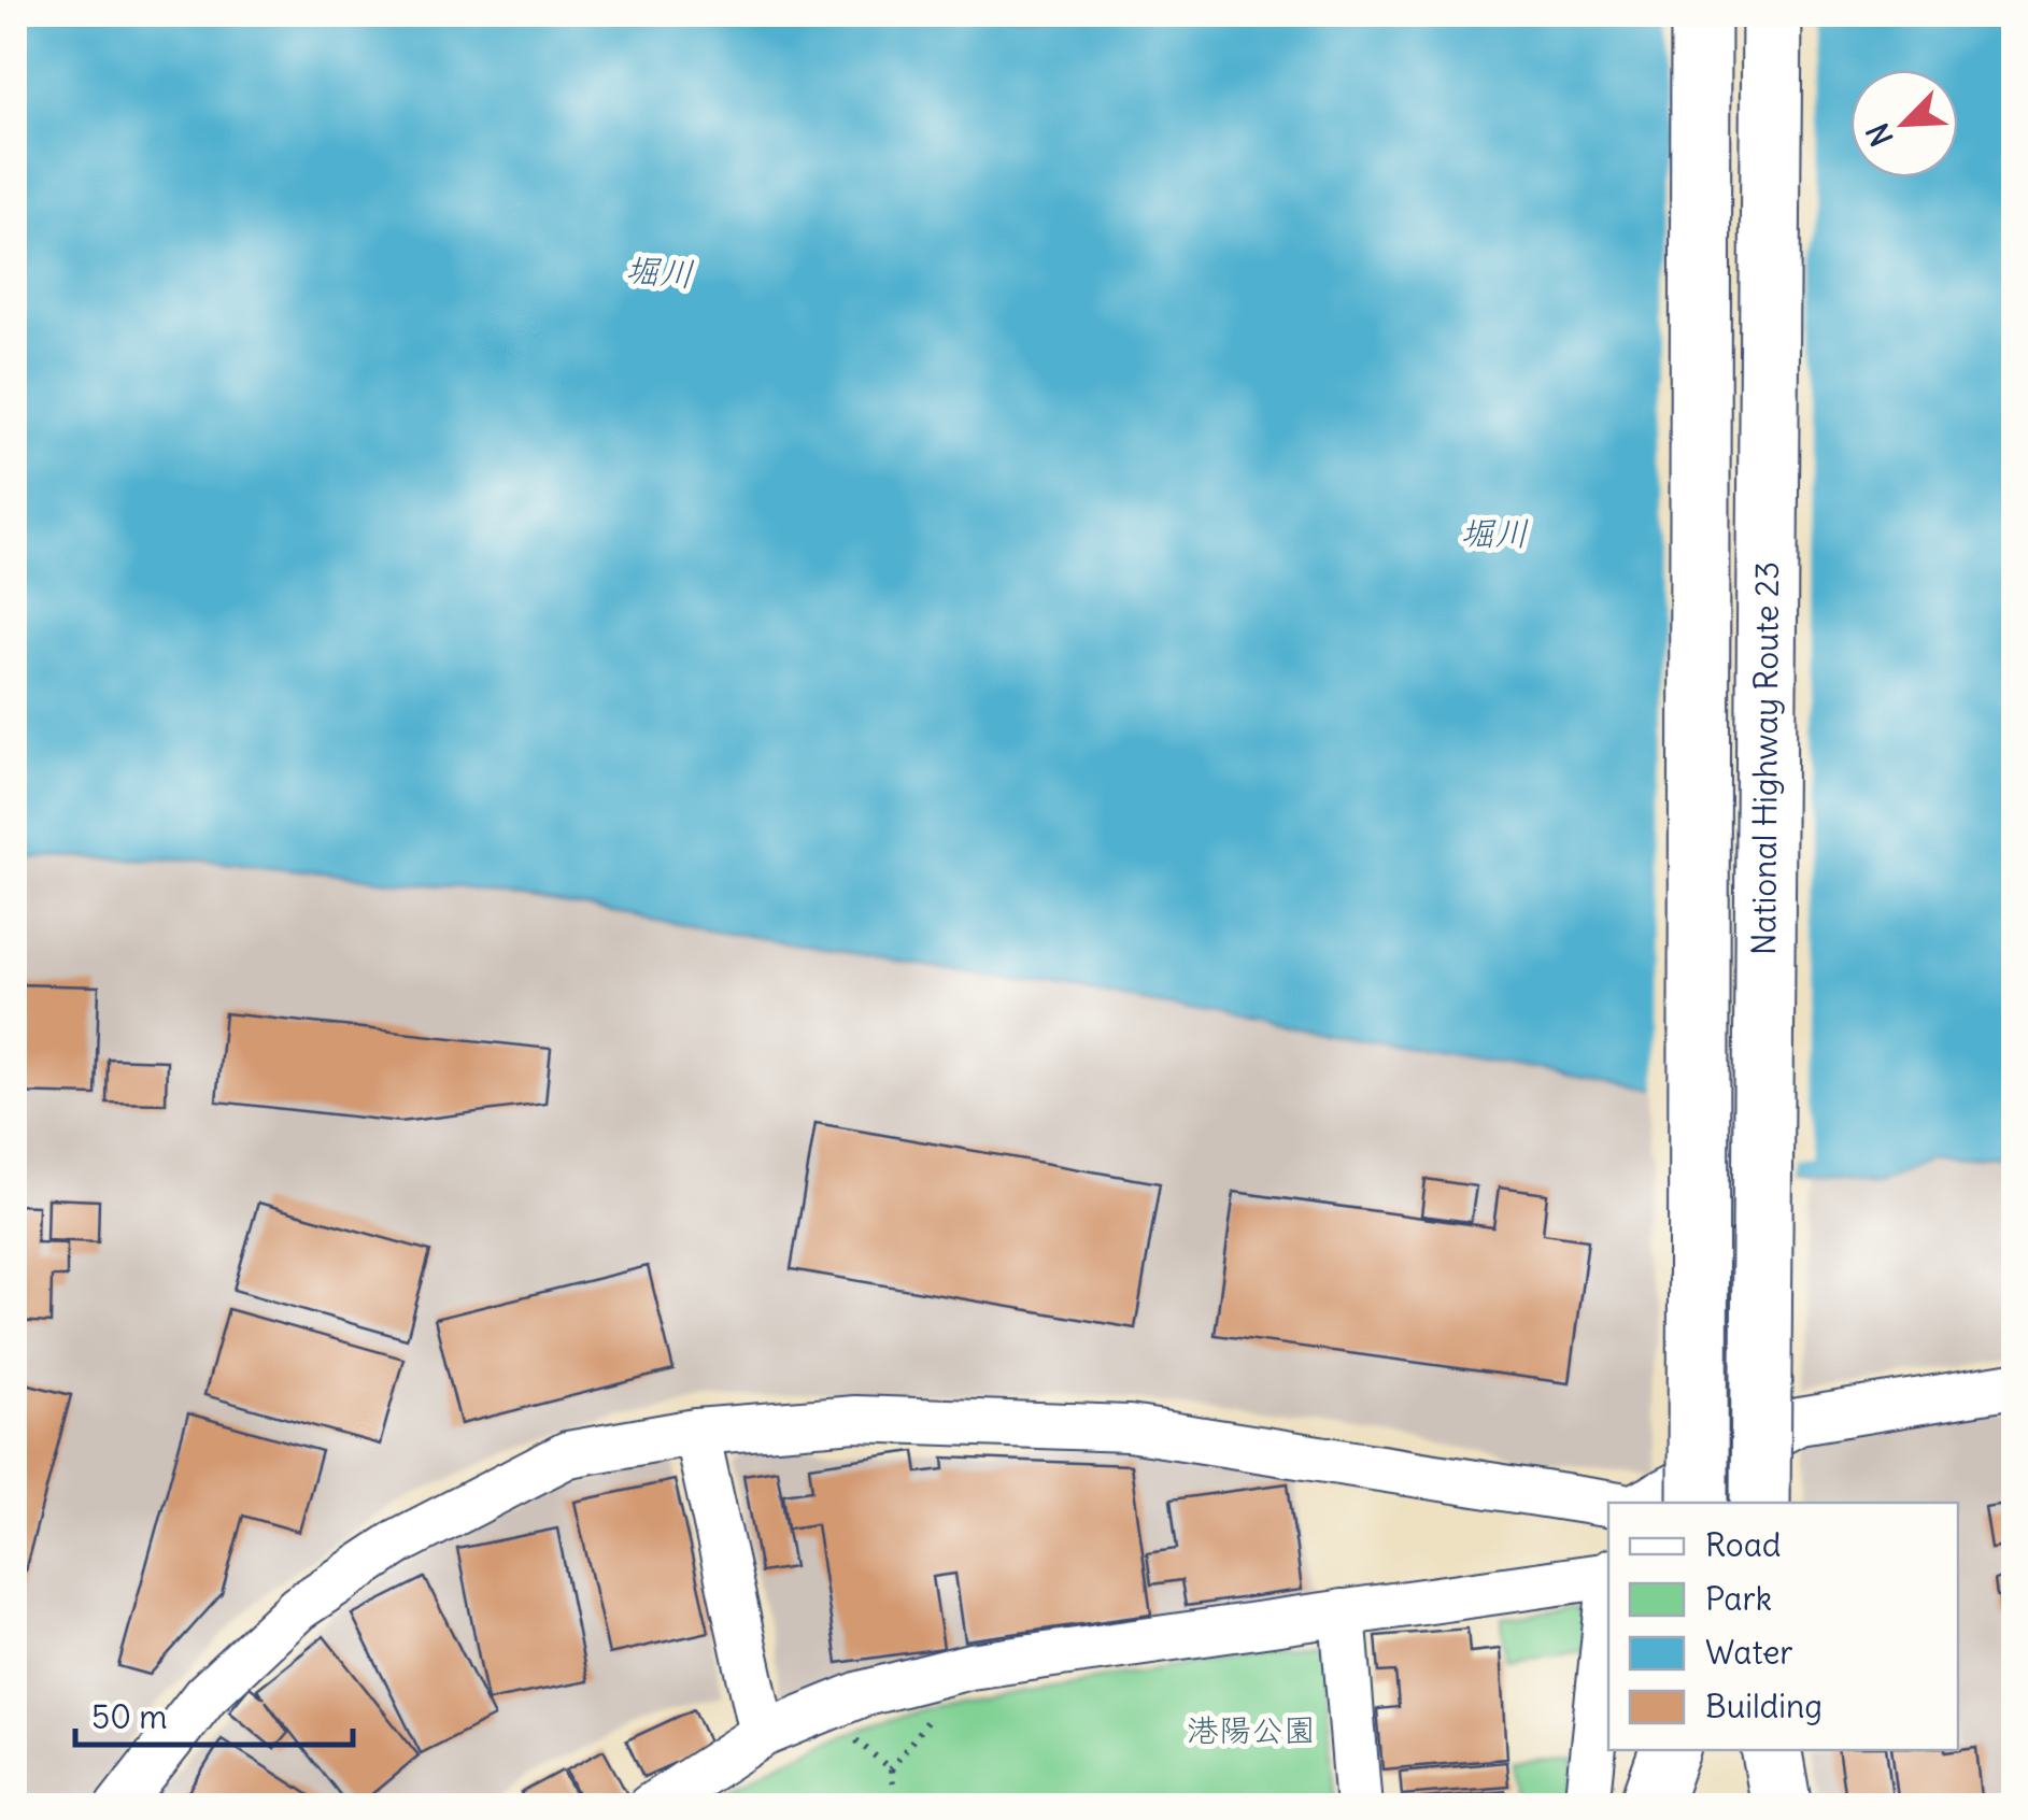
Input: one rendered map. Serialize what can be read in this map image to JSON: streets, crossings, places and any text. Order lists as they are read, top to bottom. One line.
{"streets":{"highway":["National Highway Route 23"]},"water":["堀川"],"parks":["港陽公園"],"legend":["Road","Park","Water","Building"],"scale_bar":"50 m","north":"bottom left"}
